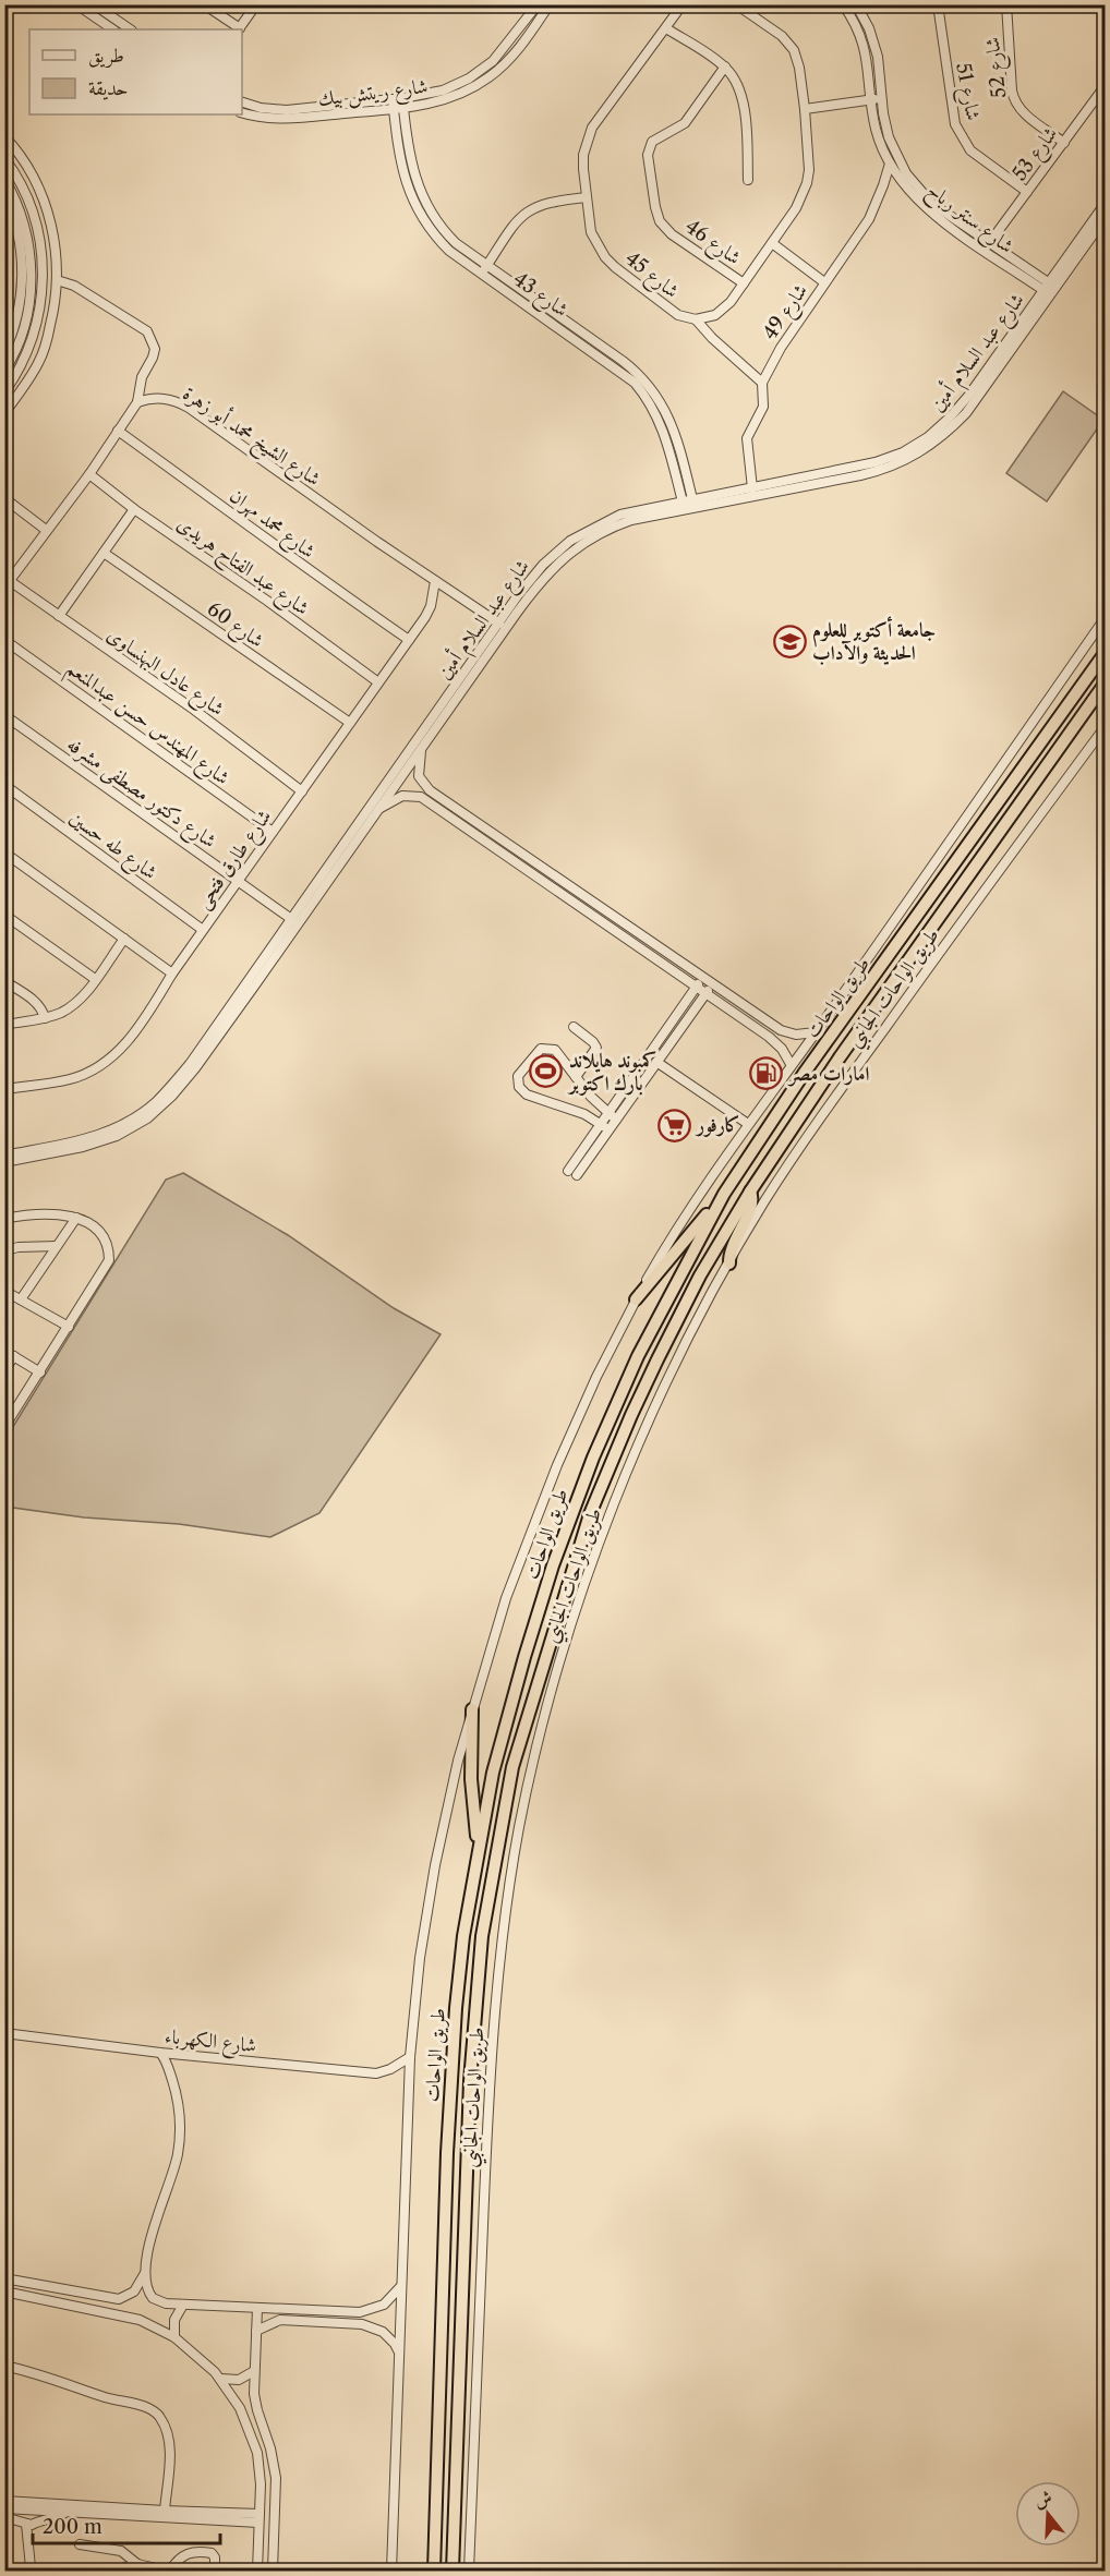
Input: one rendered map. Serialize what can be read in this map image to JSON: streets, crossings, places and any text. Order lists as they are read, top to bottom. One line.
{"streets":{"highway":["طريق الواحات"],"street":["شارع 52","شارع 51","شارع ريتش بيك","شارع 53","شارع سنتر رباح","شارع 46","شارع 45","شارع 43","شارع 49","شارع عبد السلام أمين","شارع الشيخ محمد أبو زهرة","شارع محمد مهران","شارع عبد الفتاح هريدى","شارع 60","شارع عادل البهنساوى","شارع المهندس حسن عبدالمنعم","شارع دكتور مصطفى مشرفه","شارع طه حسين","شارع طارق فتحى","طريق الواحات الجانبي","شارع الكهرباء"]},"crossings":[["شارع 52","شارع 53"],["شارع 51","شارع 53"],["شارع ريتش بيك","شارع 43"],["شارع 53","شارع سنتر رباح"],["شارع سنتر رباح","شارع 49"],["شارع سنتر رباح","شارع عبد السلام أمين"],["شارع 43","شارع عبد السلام أمين"],["شارع 49","شارع عبد السلام أمين"],["شارع عبد السلام أمين","شارع الشيخ محمد أبو زهرة"],["شارع عبد السلام أمين","شارع دكتور مصطفى مشرفه"],["شارع الشيخ محمد أبو زهرة","شارع طارق فتحى"],["شارع محمد مهران","شارع طارق فتحى"],["شارع عبد الفتاح هريدى","شارع طارق فتحى"],["شارع 60","شارع طارق فتحى"],["شارع عادل البهنساوى","شارع طارق فتحى"],["شارع المهندس حسن عبدالمنعم","شارع طارق فتحى"],["شارع دكتور مصطفى مشرفه","شارع طارق فتحى"],["شارع طه حسين","شارع طارق فتحى"]],"places":{"school or university":["جامعة أكتوبر للعلوم الحديثة والآداب"],"sports":["كمبوند هايلاند بارك اكتوبر"],"fuel station":["امارات مصر"],"supermarket":["كارفور"]},"legend":["طريق","حديقة"],"scale_bar":"200 m","north":"top"}
